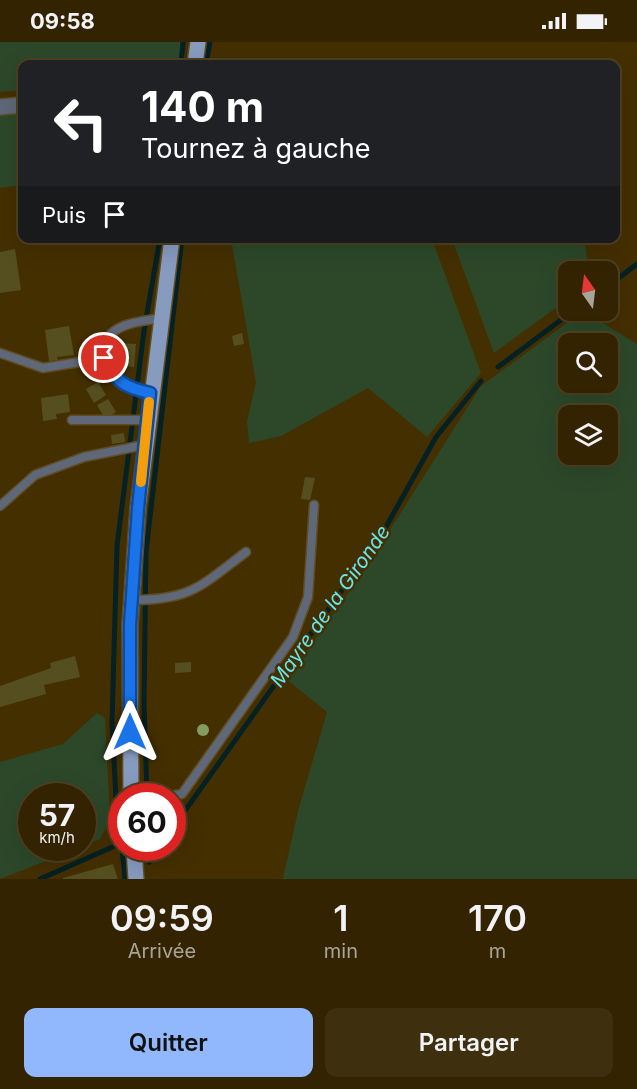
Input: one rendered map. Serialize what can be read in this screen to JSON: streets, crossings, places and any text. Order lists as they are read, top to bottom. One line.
{"water":["Mayre de la Gironde"],"north":"top","page":{"status":"09:58","turn":["140 m","Tournez à gauche"],"then":"Puis","speed":"57 km/h","limit":"60","eta":["09:59","Arrivée","1","min","170","m"],"buttons":["Quitter","Partager"]}}
